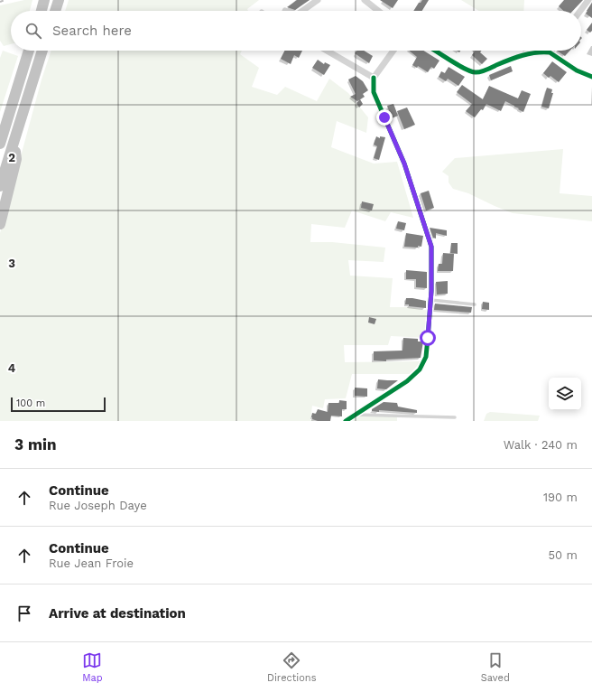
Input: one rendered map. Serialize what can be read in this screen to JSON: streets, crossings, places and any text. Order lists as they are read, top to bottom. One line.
{"scale_bar":"100 m","page":{"search":"Search here","scale":"100 m","heading":["3 min","Walk · 240 m"],"list":[["Continue","Rue Joseph Daye","190 m"],["Continue","Rue Jean Froie","50 m"],"Arrive at destination"],"nav":["Map","Directions","Saved"]},"grid":{"rows":["2","3","4"]}}
